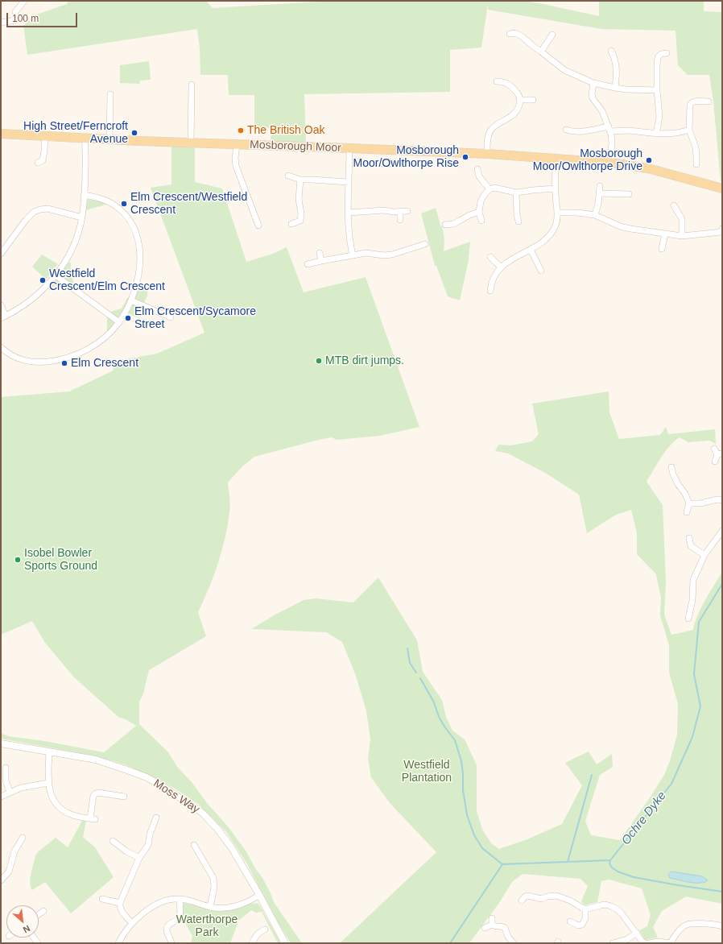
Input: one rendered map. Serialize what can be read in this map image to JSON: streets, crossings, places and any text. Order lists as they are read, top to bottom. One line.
{"streets":{"main road":["Mosborough Moor"],"street":["Moss Way"]},"water":["Ochre Dyke"],"parks":["Westfield Plantation","Waterthorpe Park"],"places":["The British Oak","High Street/Ferncroft Avenue","Mosborough Moor/Owlthorpe Rise","Mosborough Moor/Owlthorpe Drive","Elm Crescent/Westfield Crescent","Westfield Crescent/Elm Crescent","Elm Crescent/Sycamore Street","MTB dirt jumps.","Elm Crescent","Isobel Bowler Sports Ground"],"scale_bar":"100 m","north":"bottom right"}
